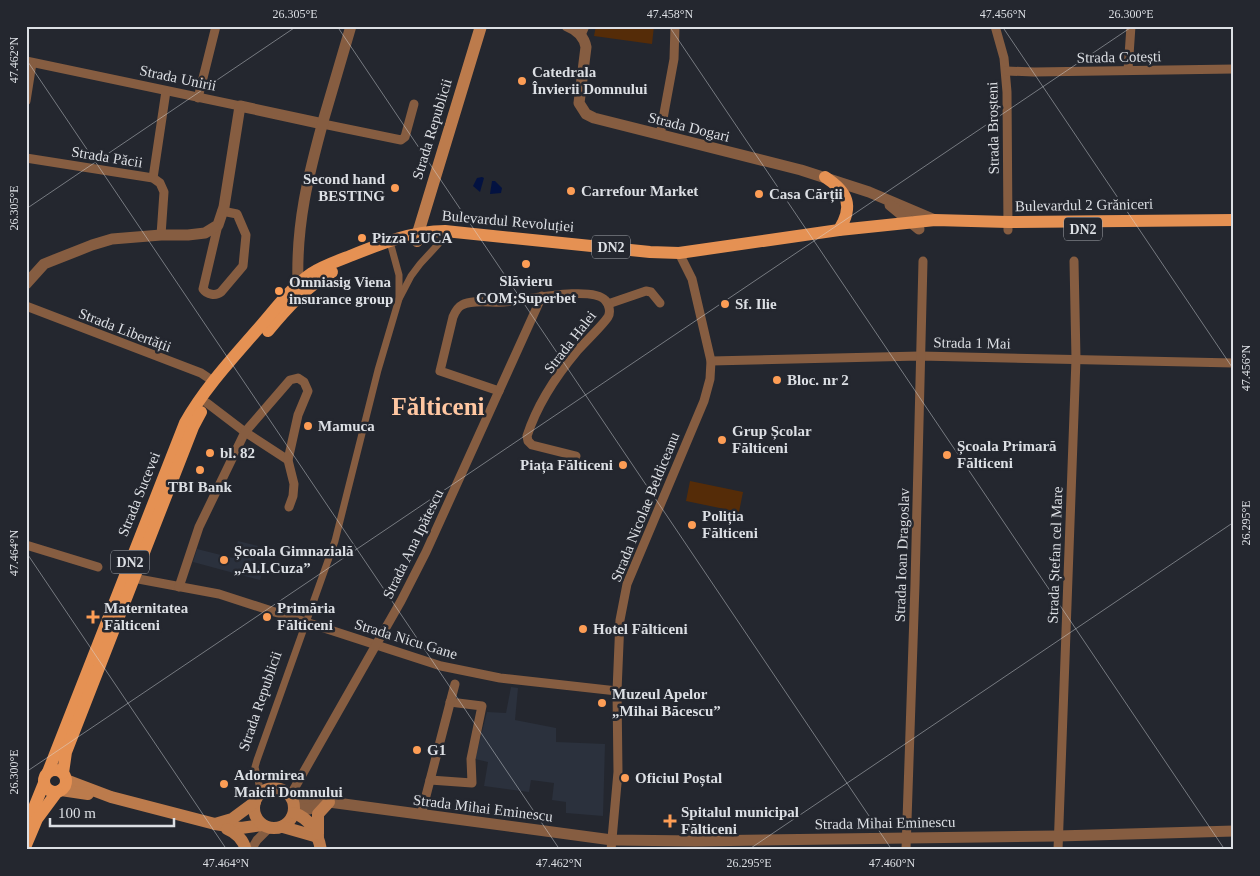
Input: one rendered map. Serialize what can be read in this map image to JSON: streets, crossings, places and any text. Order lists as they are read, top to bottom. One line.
{"streets":{"main road":["Strada Republicii","Bulevardul 2 Grăniceri","Bulevardul Revoluției","DN2","Strada Sucevei"],"street":["Strada Cotești","Strada Unirii","Strada Dogari","Strada Broșteni","Strada Păcii","Strada Libertății","Strada Halei","Strada 1 Mai","Strada Nicolae Beldiceanu","Strada Ana Ipătescu","Strada Ioan Dragoslav","Strada Ștefan cel Mare","Strada Nicu Gane","Strada Mihai Eminescu"]},"crossings":[["Strada Cotești","Strada Broșteni"],["Strada Dogari","Bulevardul 2 Grăniceri"],["Strada Dogari","Bulevardul Revoluției"],["Strada Broșteni","Bulevardul 2 Grăniceri"],["Strada Republicii","Bulevardul Revoluției"],["Strada Republicii","Strada Ana Ipătescu"],["Strada Republicii","Strada Nicu Gane"],["Strada Republicii","Strada Mihai Eminescu"],["Bulevardul 2 Grăniceri","Bulevardul Revoluției"],["Bulevardul Revoluției","Strada Sucevei"],["Bulevardul Revoluției","Strada Nicolae Beldiceanu"],["Strada Libertății","Strada Sucevei"],["Strada Halei","Strada Ana Ipătescu"],["Strada 1 Mai","Strada Nicolae Beldiceanu"],["Strada 1 Mai","Strada Ioan Dragoslav"],["Strada 1 Mai","Strada Ștefan cel Mare"],["Strada Sucevei","Strada Nicu Gane"],["Strada Nicolae Beldiceanu","Strada Nicu Gane"],["Strada Nicolae Beldiceanu","Strada Mihai Eminescu"],["Strada Ana Ipătescu","Strada Nicu Gane"],["Strada Ana Ipătescu","Strada Mihai Eminescu"],["Strada Ioan Dragoslav","Strada Mihai Eminescu"],["Strada Ștefan cel Mare","Strada Mihai Eminescu"]],"districts":["Fălticeni"],"places":{"other":["Catedrala Învierii Domnului","Second hand BESTING","Carrefour Market","Casa Cărții","Pizza LUCA","Slăvieru COM;Superbet","Omniasig Viena insurance group","Sf. Ilie","Bloc. nr 2","Mamuca","Grup Școlar Fălticeni","bl. 82","Școala Primară Fălticeni","Piața Fălticeni","TBI Bank","Poliția Fălticeni","Școala Gimnazială „Al.I.Cuza”","Primăria Fălticeni","Hotel Fălticeni","Muzeul Apelor „Mihai Băcescu”","G1","Oficiul Poștal","Adormirea Maicii Domnului"],"health":["Maternitatea Fălticeni","Spitalul municipal Fălticeni"]},"scale_bar":"100 m","coordinates":["26.305°E","47.458°N","47.456°N","26.300°E","47.462°N","26.295°E","47.464°N","47.460°N"]}
